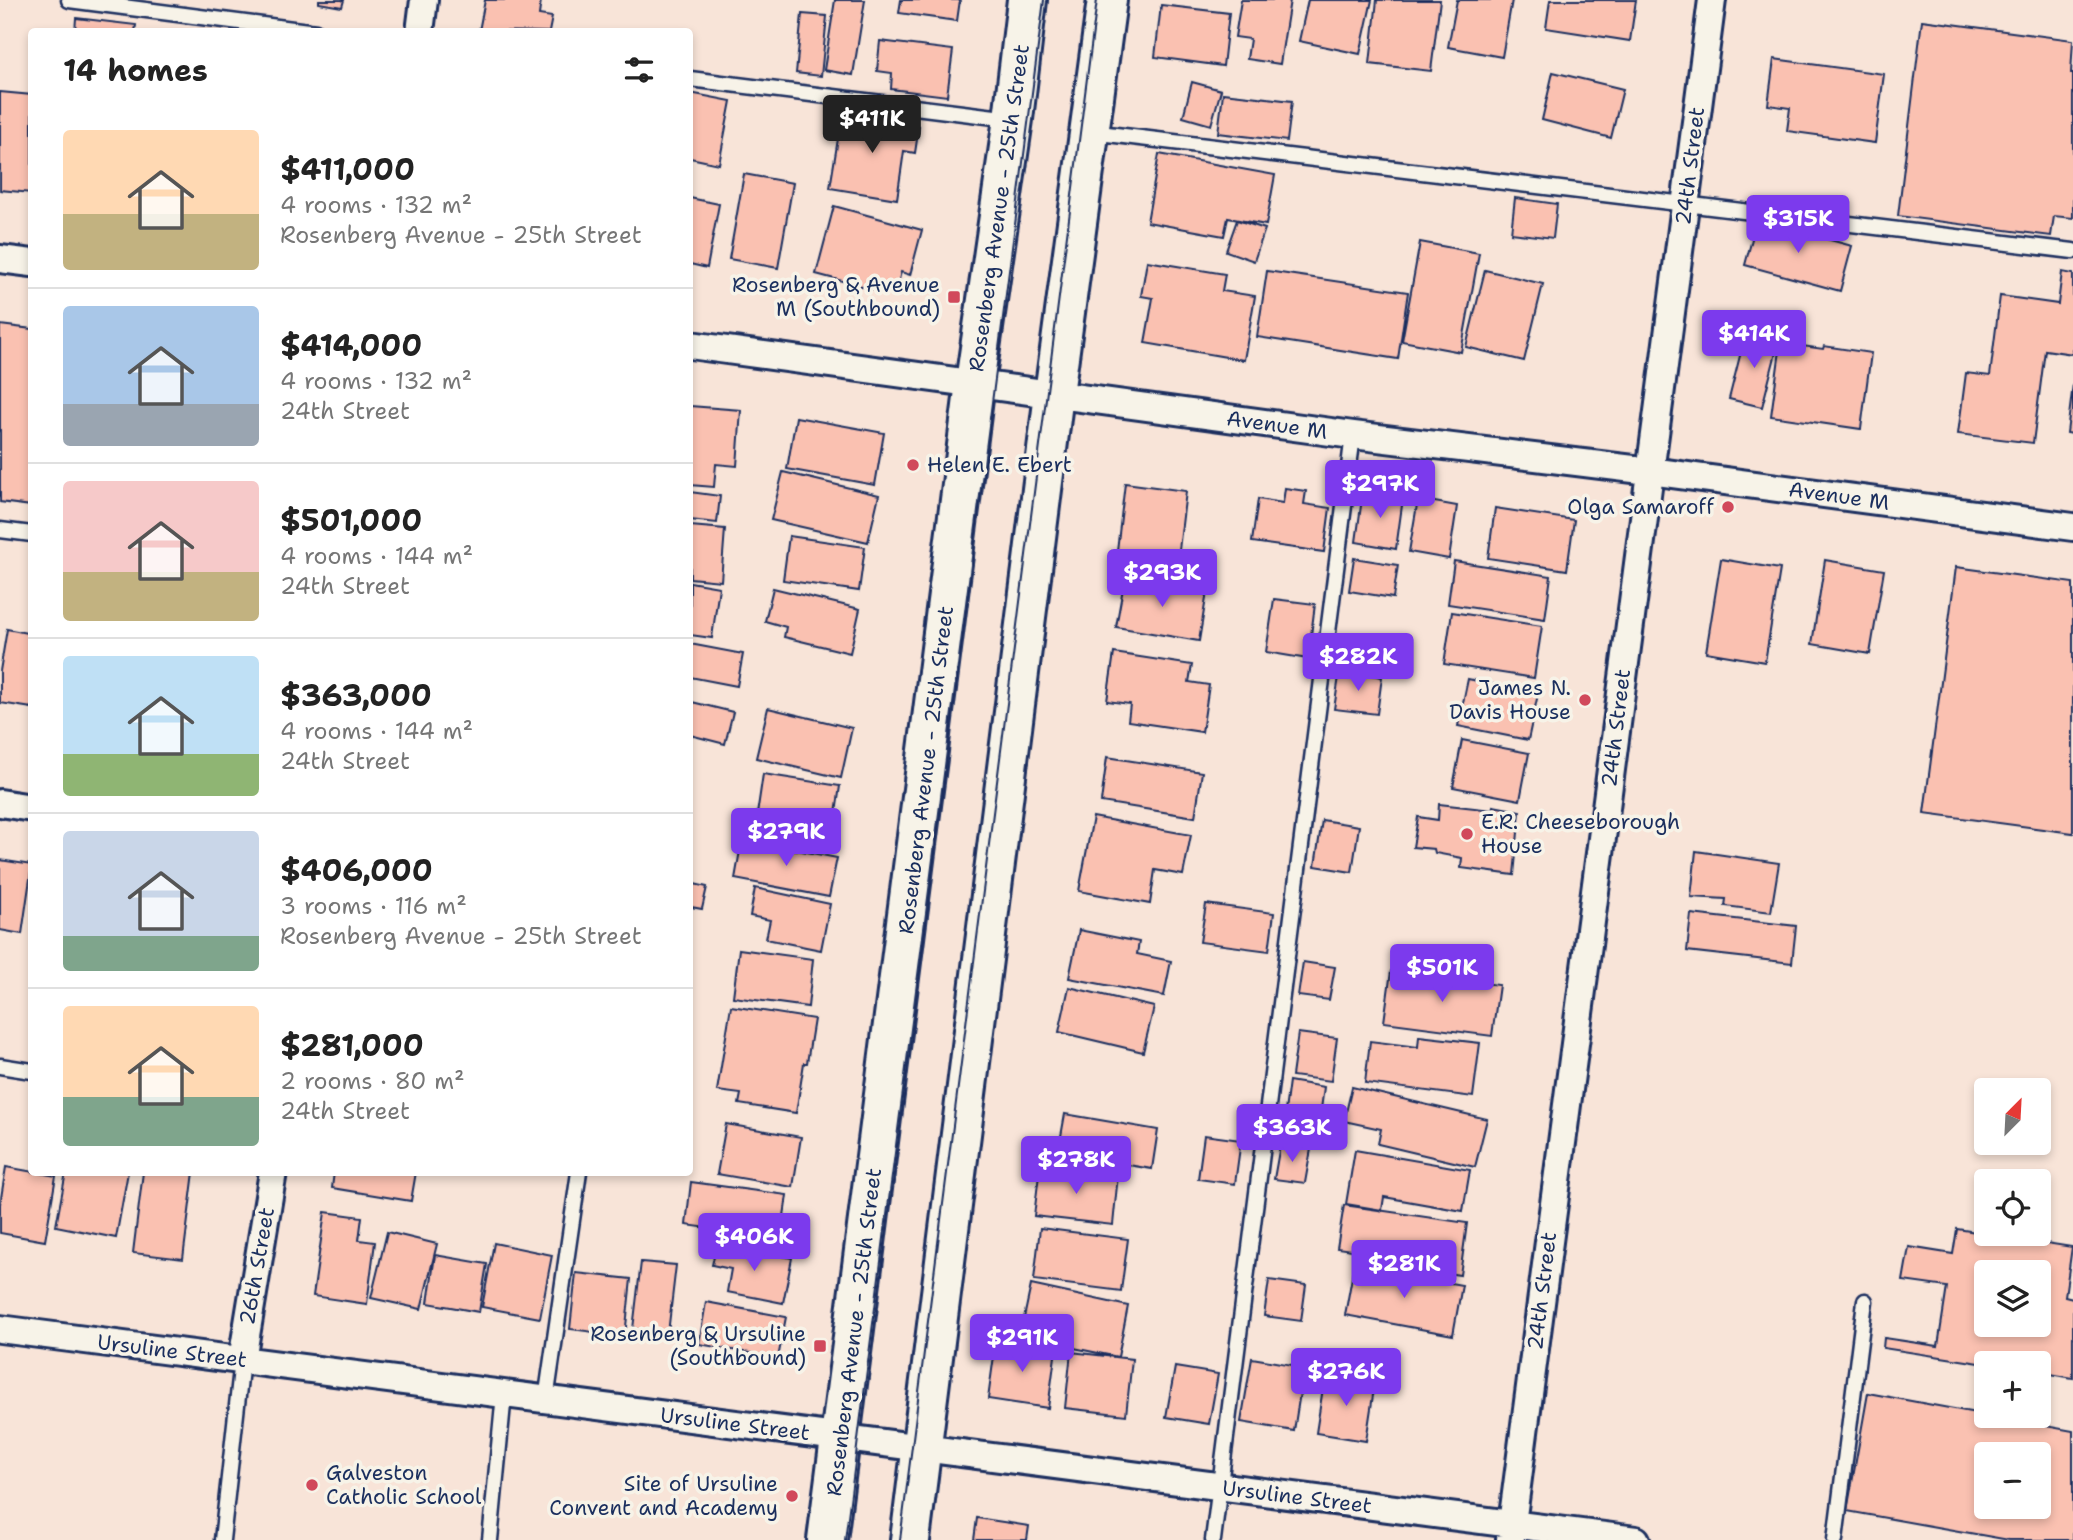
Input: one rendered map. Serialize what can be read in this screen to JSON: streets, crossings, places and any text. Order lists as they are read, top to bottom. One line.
{"streets":{"main road":["Rosenberg Avenue - 25th Street"],"street":["24th Street","Avenue M","26th Street","Ursuline Street"]},"crossings":[["24th Street","Avenue M"],["24th Street","Ursuline Street"],["Rosenberg Avenue - 25th Street","Avenue M"],["Rosenberg Avenue - 25th Street","Ursuline Street"],["26th Street","Ursuline Street"]],"places":{"transit":["Rosenberg & Avenue M (Southbound)","Rosenberg & Ursuline (Southbound)"],"other":["Helen E. Ebert","Olga Samaroff","James N. Davis House","E.R. Cheeseborough House","Galveston Catholic School","Site of Ursuline Convent and Academy"]},"north":"top right","page":{"heading":"14 homes","price":["$411K","$315K","$414K","$297K","$293K","$282K","$279K","$501K","$363K","$278K","$406K","$281K","$291K","$276K"],"list":[{"name":"$411,000","note":"4 rooms · 132 m² · Rosenberg Avenue - 25th Street"},{"name":"$414,000","note":"4 rooms · 132 m² · 24th Street"},{"name":"$501,000","note":"4 rooms · 144 m² · 24th Street"},{"name":"$363,000","note":"4 rooms · 144 m² · 24th Street"},{"name":"$406,000","note":"3 rooms · 116 m² · Rosenberg Avenue - 25th Street"},{"name":"$281,000","note":"2 rooms · 80 m² · 24th Street"}],"map_buttons":["+","−"]}}
